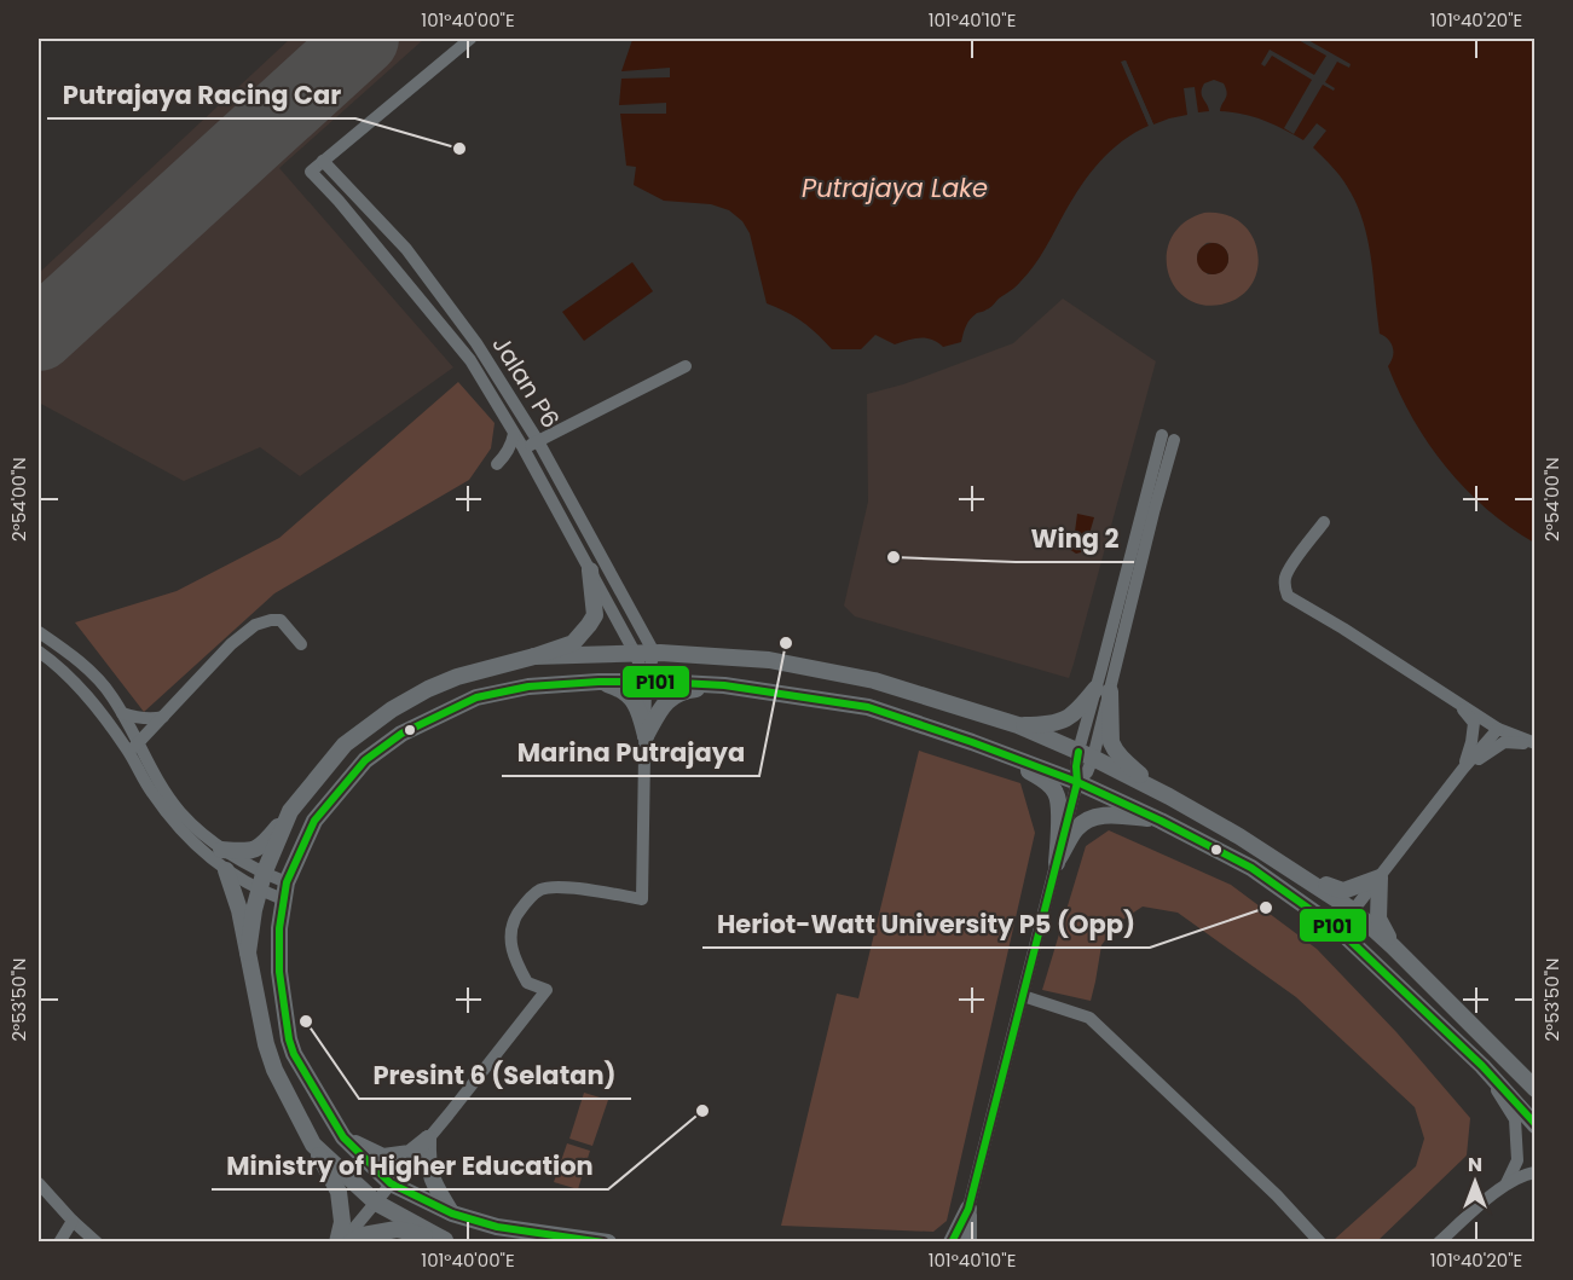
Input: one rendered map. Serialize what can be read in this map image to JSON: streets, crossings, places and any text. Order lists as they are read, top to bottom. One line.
{"streets":{"street":["Jalan P6"]},"water":["Putrajaya Lake"],"places":["Putrajaya Racing Car","Wing 2","Marina Putrajaya","Heriot-Watt University P5 (Opp)","Presint 6 (Selatan)","Ministry of Higher Education"],"lines":["transit line P101"],"north":"top","coordinates":["101°40'00\"E","101°40'10\"E","101°40'20\"E","2°54'00\"N","2°53'50\"N"]}
